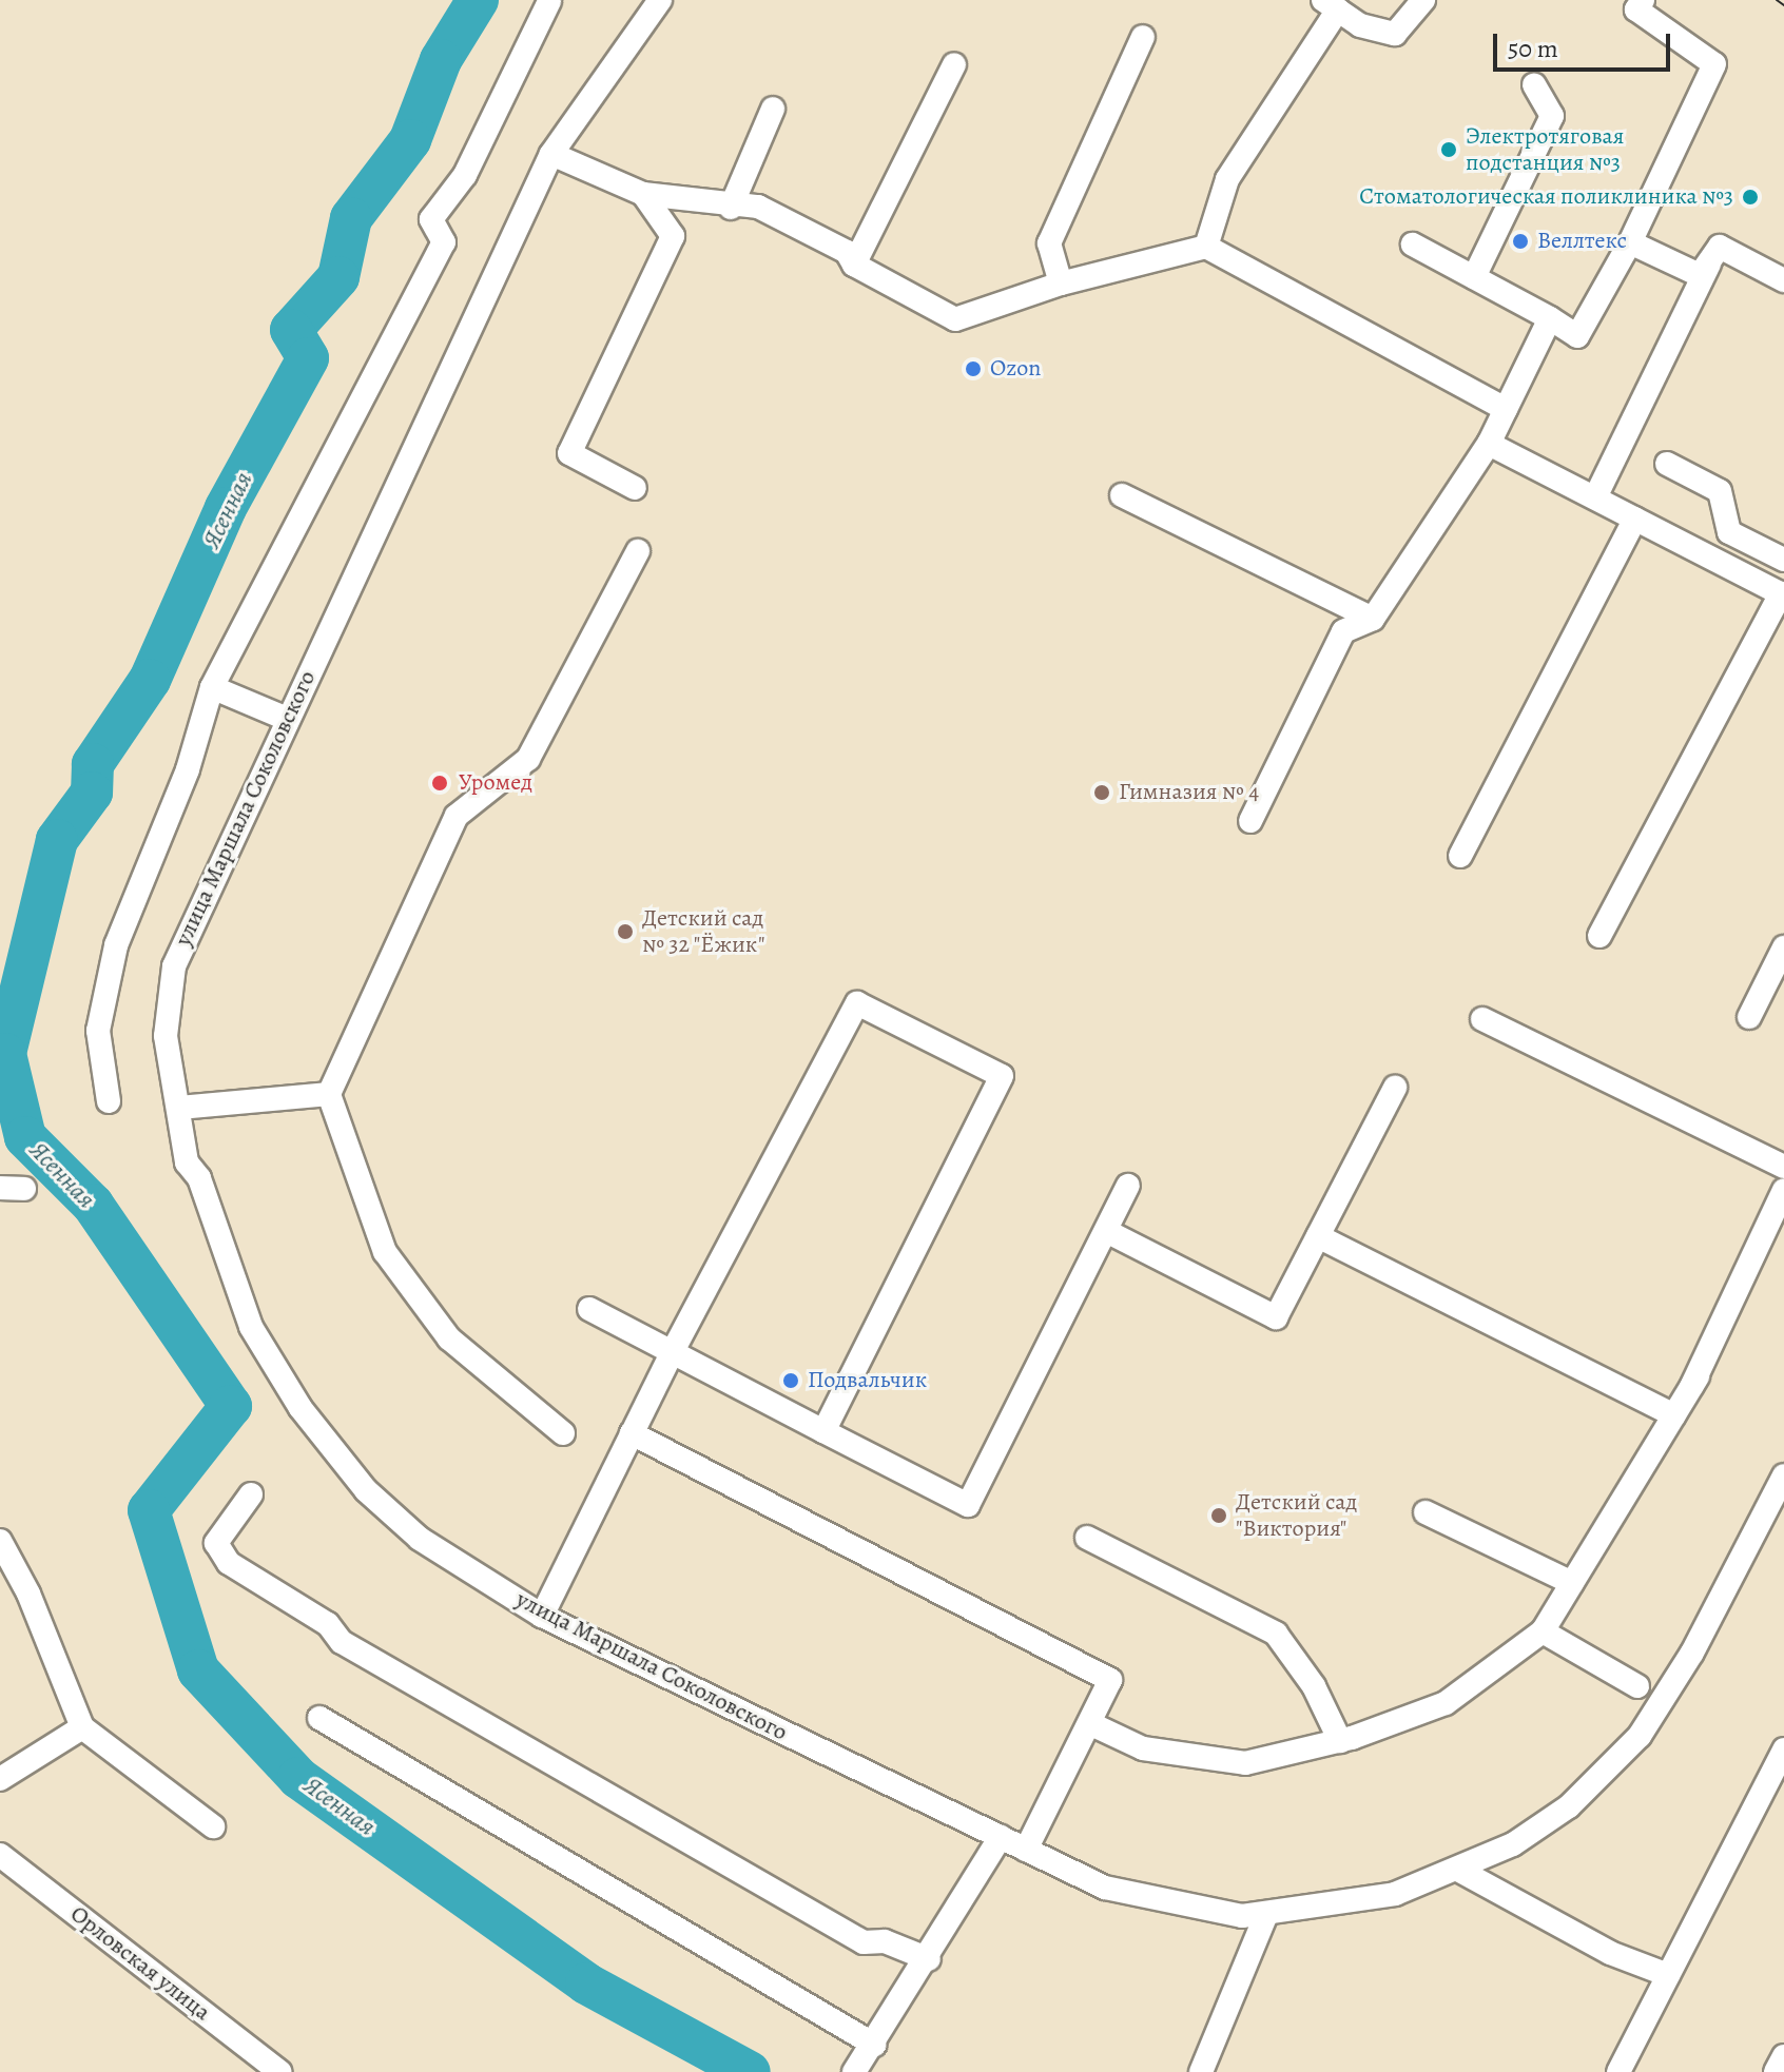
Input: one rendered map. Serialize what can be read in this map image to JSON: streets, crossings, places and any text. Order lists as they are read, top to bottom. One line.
{"streets":{"street":["улица Маршала Соколовского","Орловская улица"]},"water":["Ясенная"],"places":["Электротяговая подстанция №3","Стоматологическая поликлиника №3","Веллтекс","Ozon","Уромед","Гимназия № 4","Детский сад № 32 \"Ёжик\"","Подвальчик","Детский сад \"Виктория\""],"scale_bar":"50 m"}
